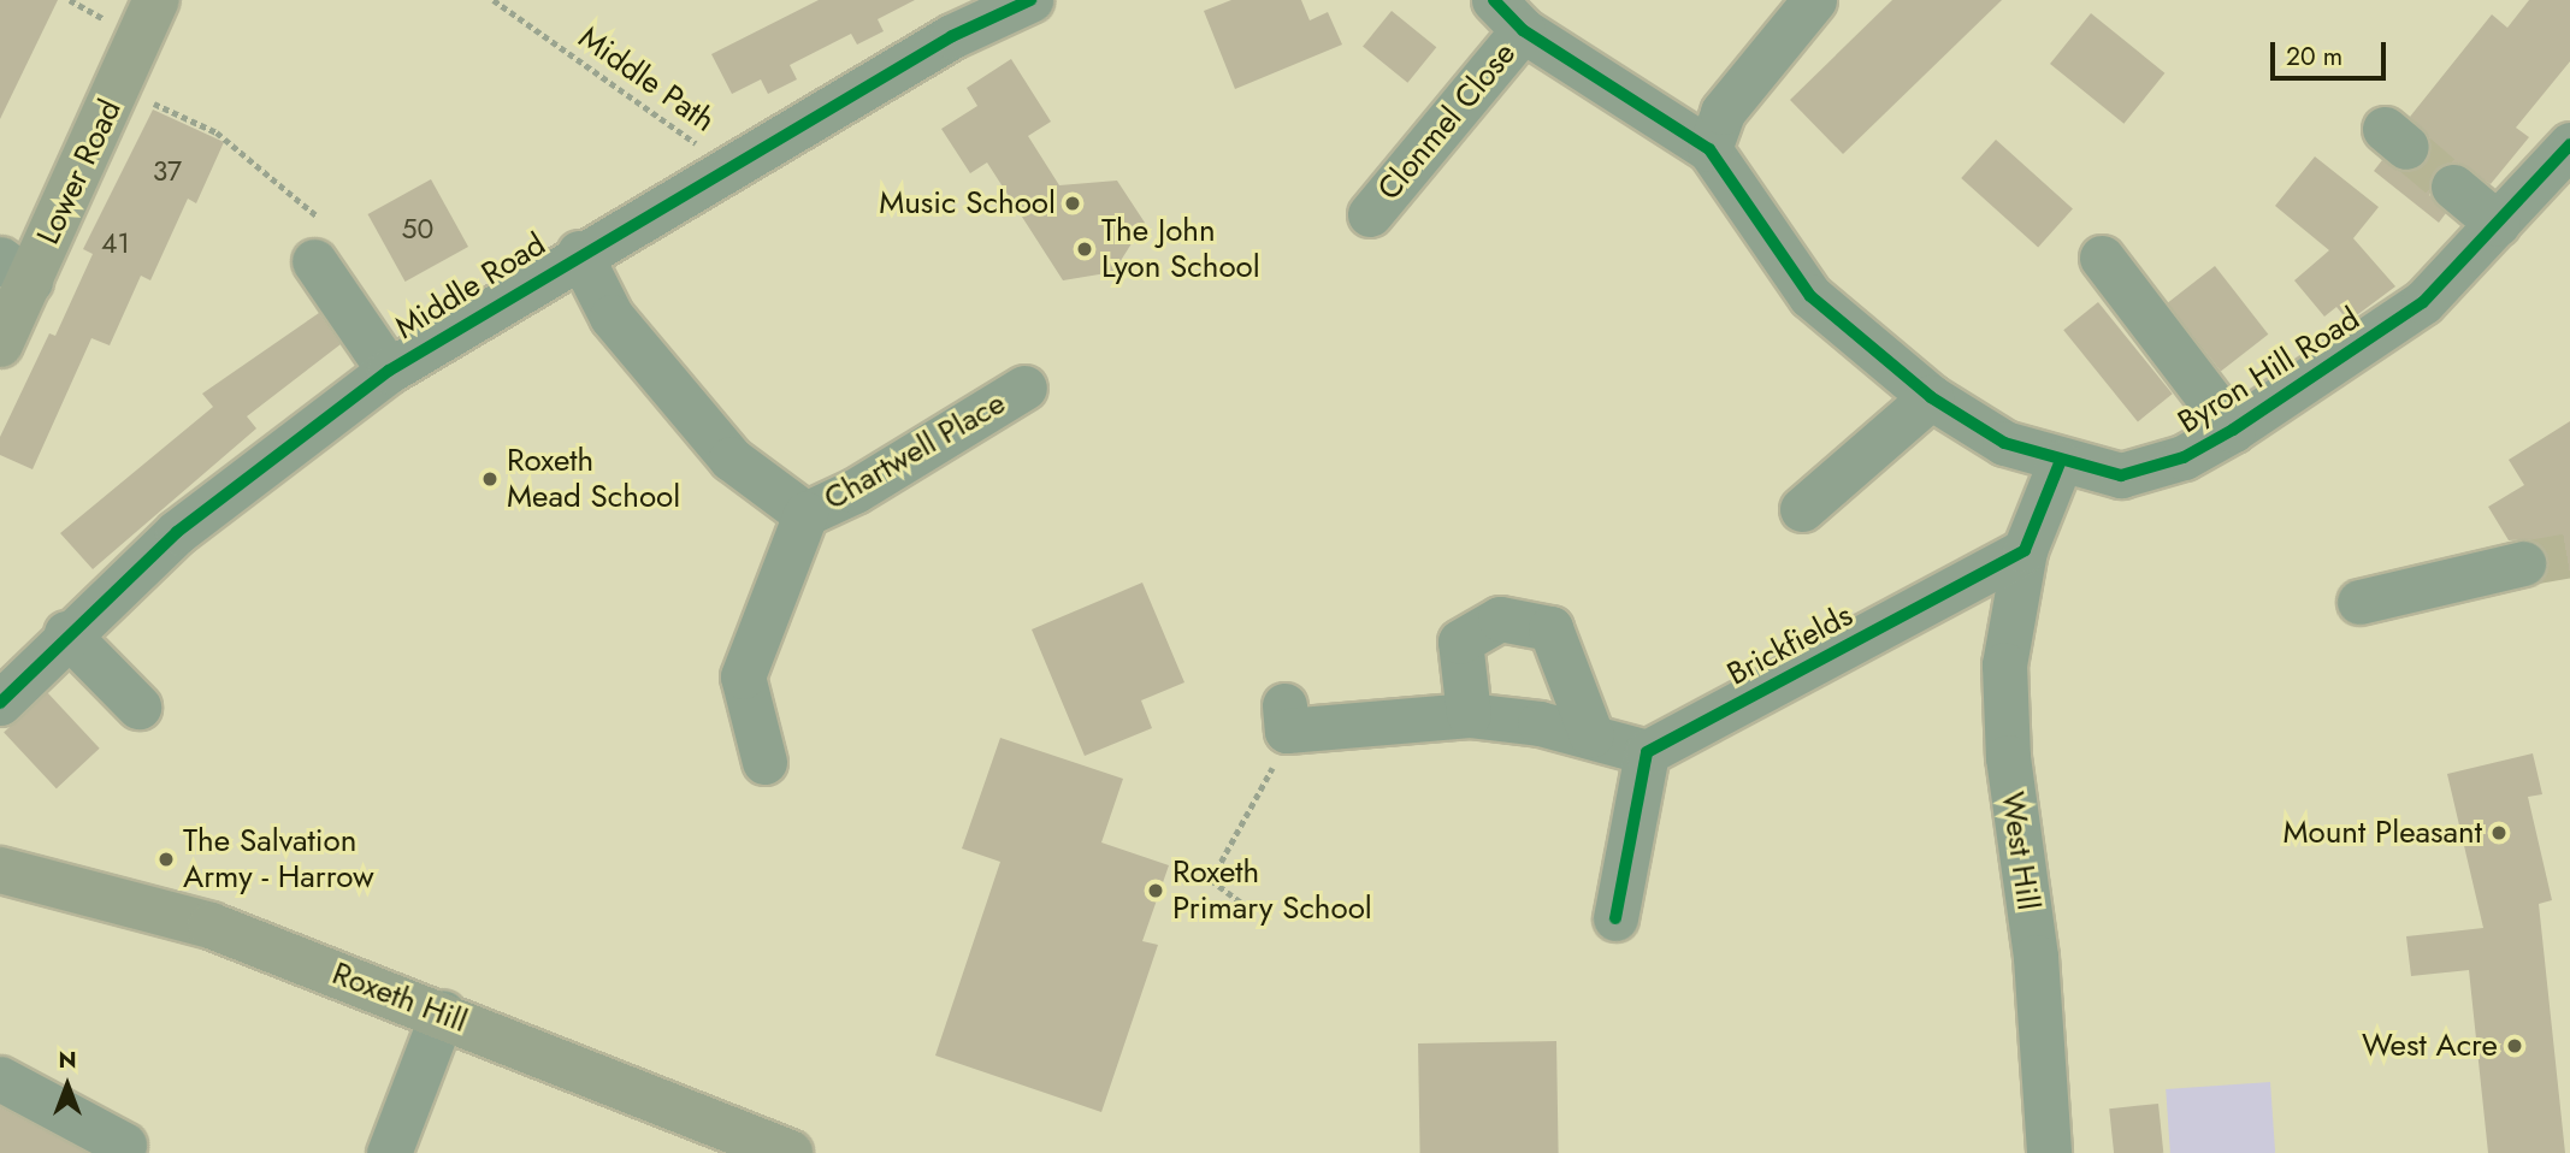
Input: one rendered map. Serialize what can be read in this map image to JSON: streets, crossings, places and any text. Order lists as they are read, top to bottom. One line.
{"streets":{"main road":["Lower Road","Roxeth Hill"],"street":["Clonmel Close","Middle Road","Byron Hill Road","Chartwell Place","Brickfields","West Hill"],"path":["Middle Path"]},"crossings":[["Middle Path","Middle Road"],["Clonmel Close","Byron Hill Road"],["Middle Road","Chartwell Place"],["Brickfields","West Hill"]],"places":["Music School","The John Lyon School","Roxeth Mead School","Mount Pleasant","The Salvation Army - Harrow","Roxeth Primary School","West Acre"],"house_numbers":["37","50","41"],"scale_bar":"20 m","north":"top"}
